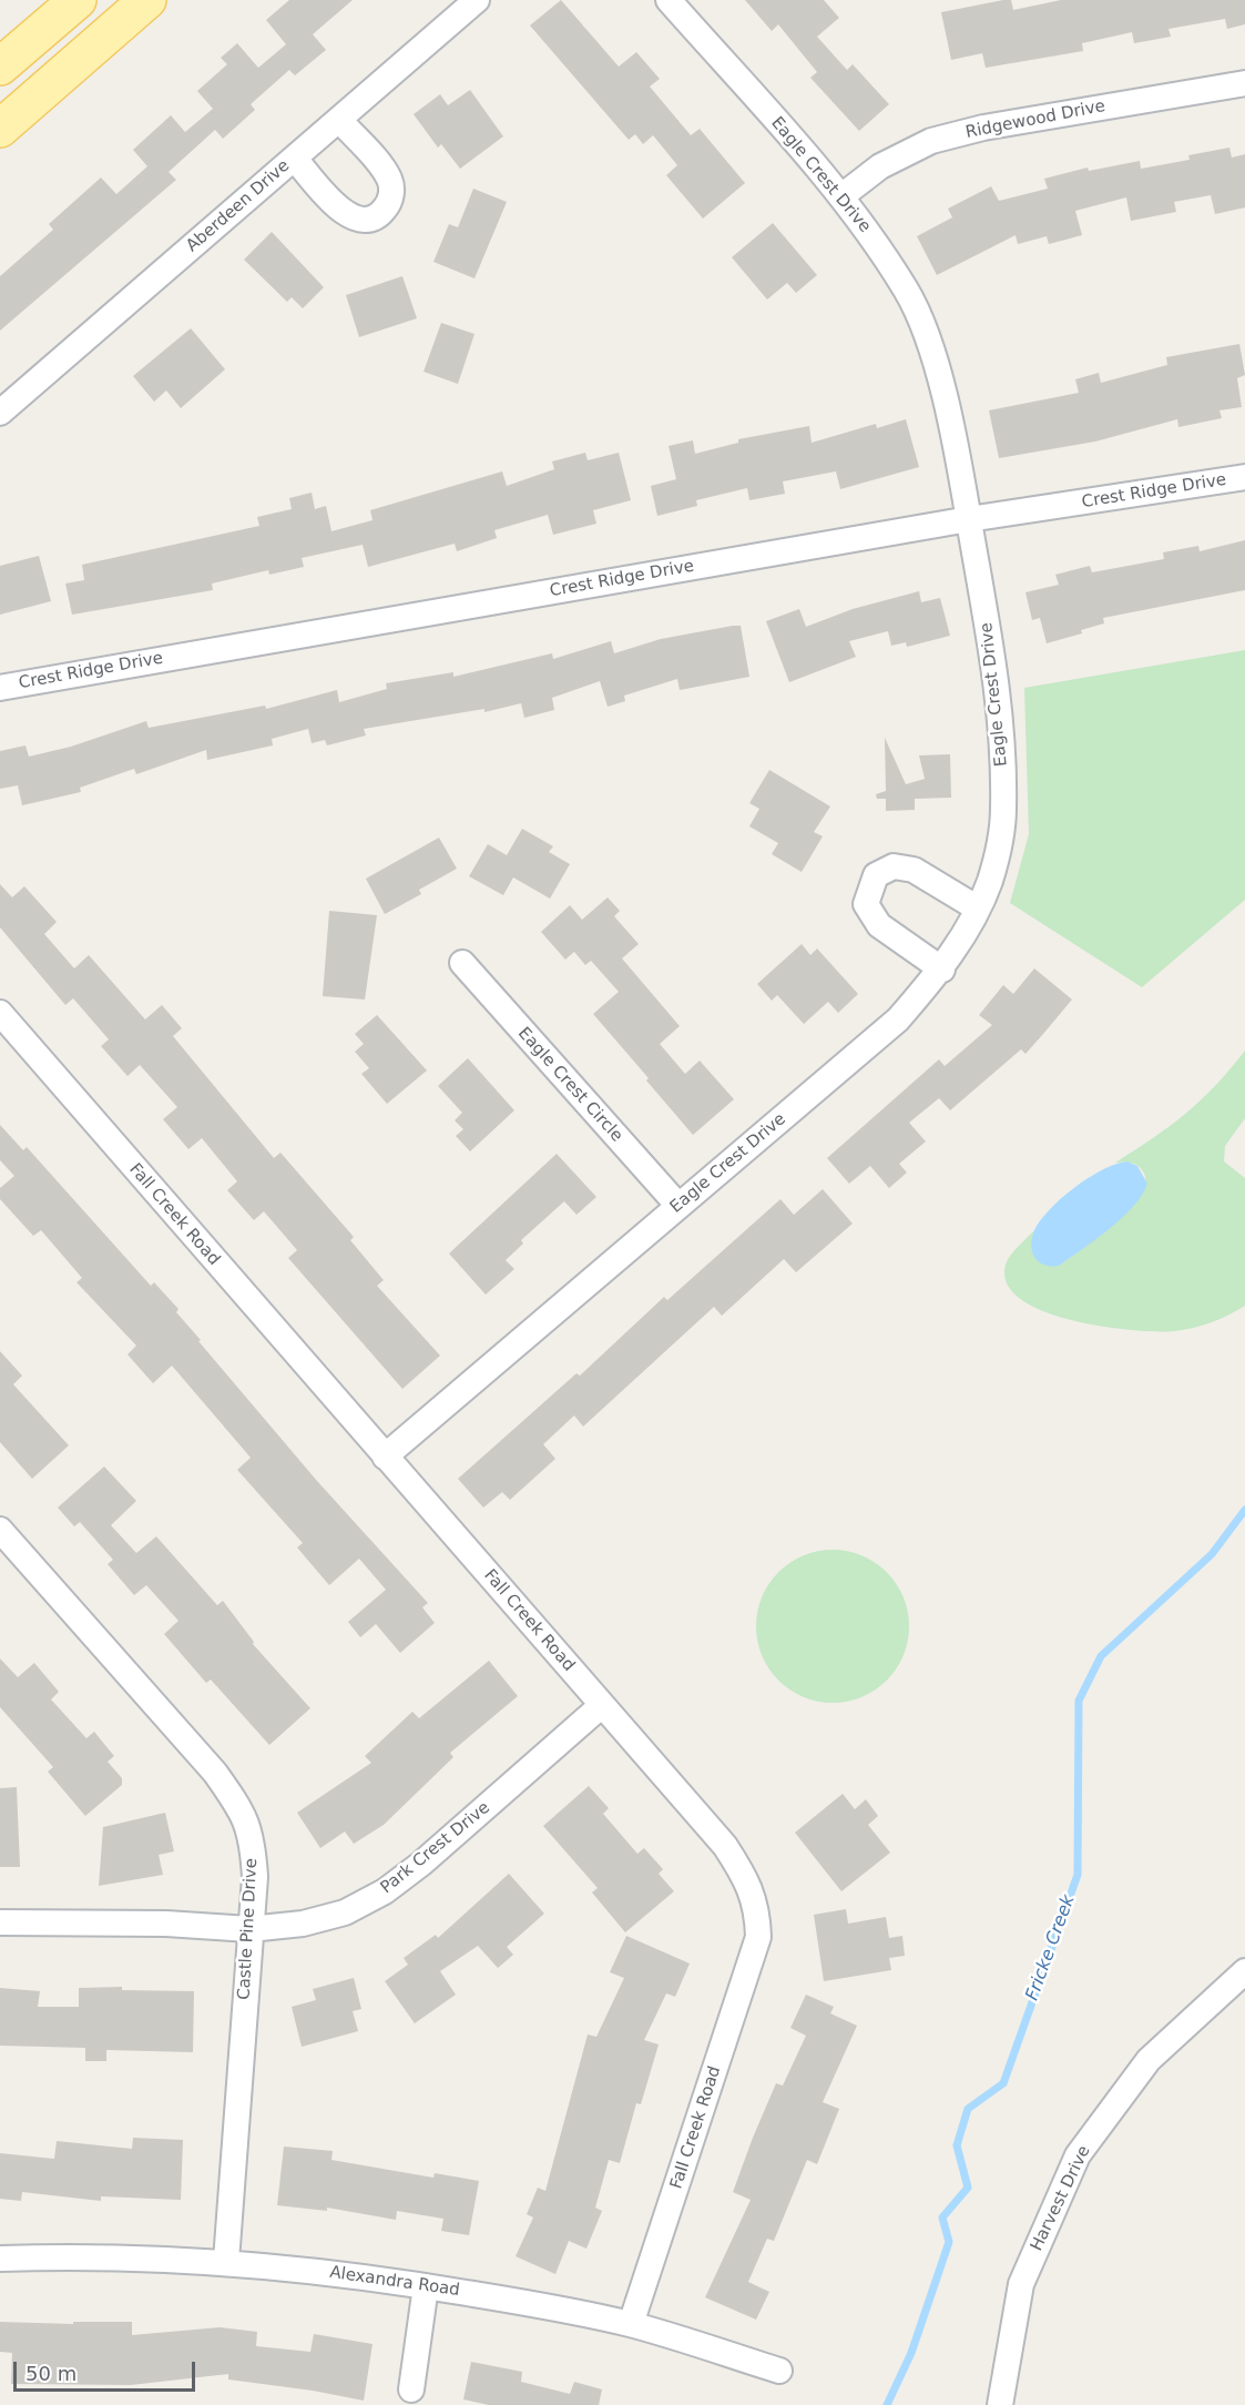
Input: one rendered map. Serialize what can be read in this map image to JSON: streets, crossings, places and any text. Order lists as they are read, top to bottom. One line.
{"streets":{"street":["Ridgewood Drive","Eagle Crest Drive","Aberdeen Drive","Crest Ridge Drive","Eagle Crest Circle","Fall Creek Road","Park Crest Drive","Castle Pine Drive","Harvest Drive","Alexandra Road"]},"crossings":[["Ridgewood Drive","Eagle Crest Drive"],["Eagle Crest Drive","Crest Ridge Drive"],["Eagle Crest Drive","Eagle Crest Circle"],["Eagle Crest Drive","Fall Creek Road"],["Fall Creek Road","Park Crest Drive"],["Fall Creek Road","Alexandra Road"],["Park Crest Drive","Castle Pine Drive"],["Castle Pine Drive","Alexandra Road"]],"water":["Fricke Creek"],"scale_bar":"50 m"}
